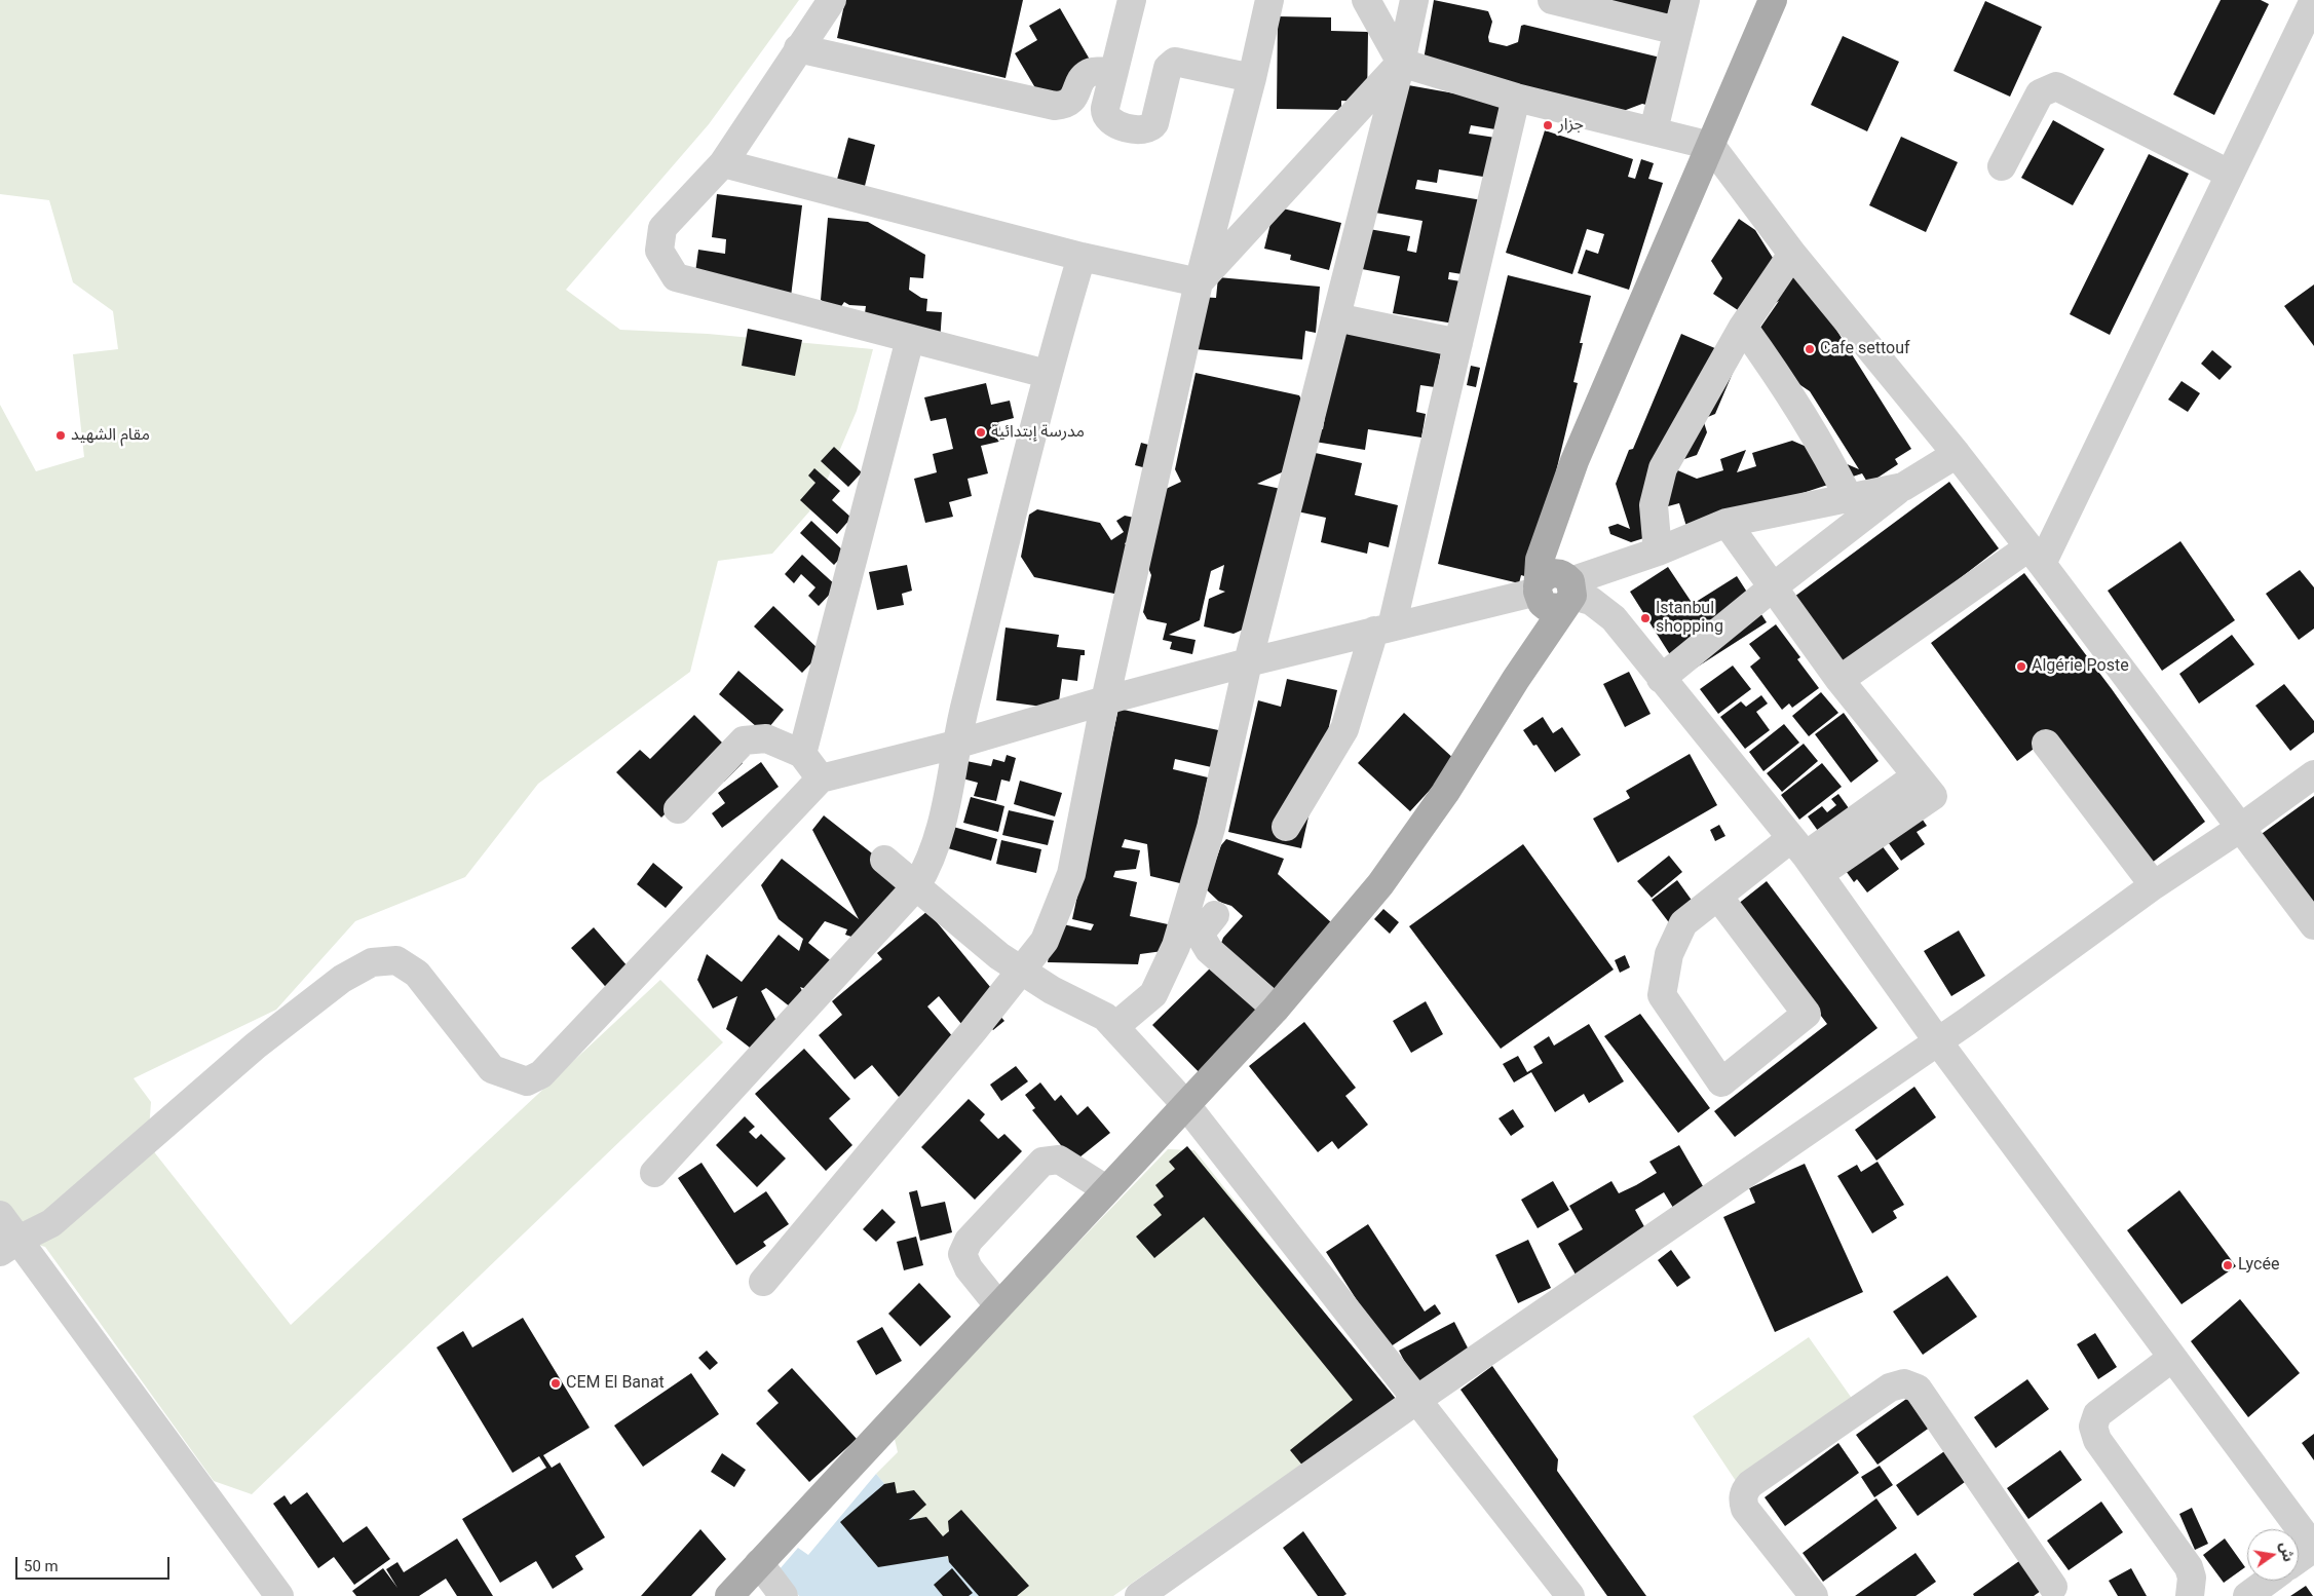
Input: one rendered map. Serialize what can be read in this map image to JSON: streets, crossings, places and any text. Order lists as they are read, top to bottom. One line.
{"places":["جزار","Cafe settouf","مدرسة إبتدائية","مقام الشهيد","Istanbul shopping","Algérie Poste","Lycée","CEM El Banat"],"scale_bar":"50 m","north":"right"}
